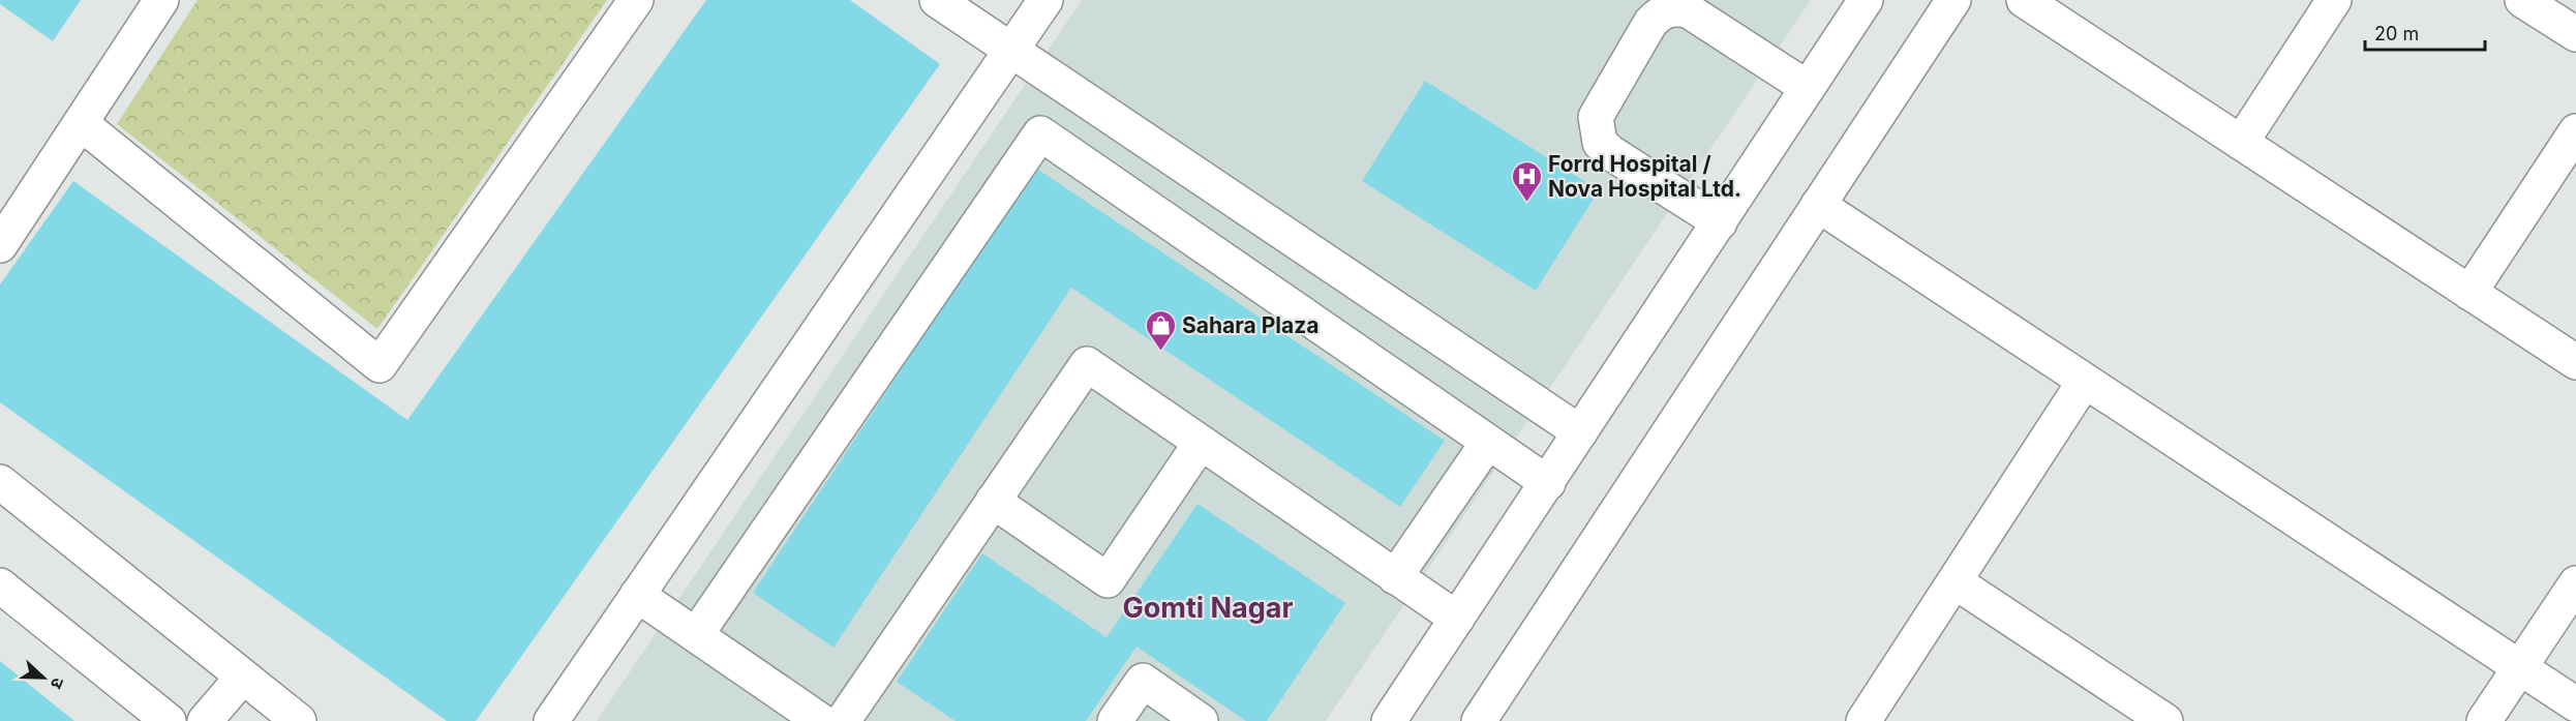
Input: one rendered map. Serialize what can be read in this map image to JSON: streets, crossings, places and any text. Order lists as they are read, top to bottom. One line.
{"districts":["Gomti Nagar"],"places":{"hospital":["Forrd Hospital / Nova Hospital Ltd."],"shop":["Sahara Plaza"]},"scale_bar":"20 m","north":"right"}
